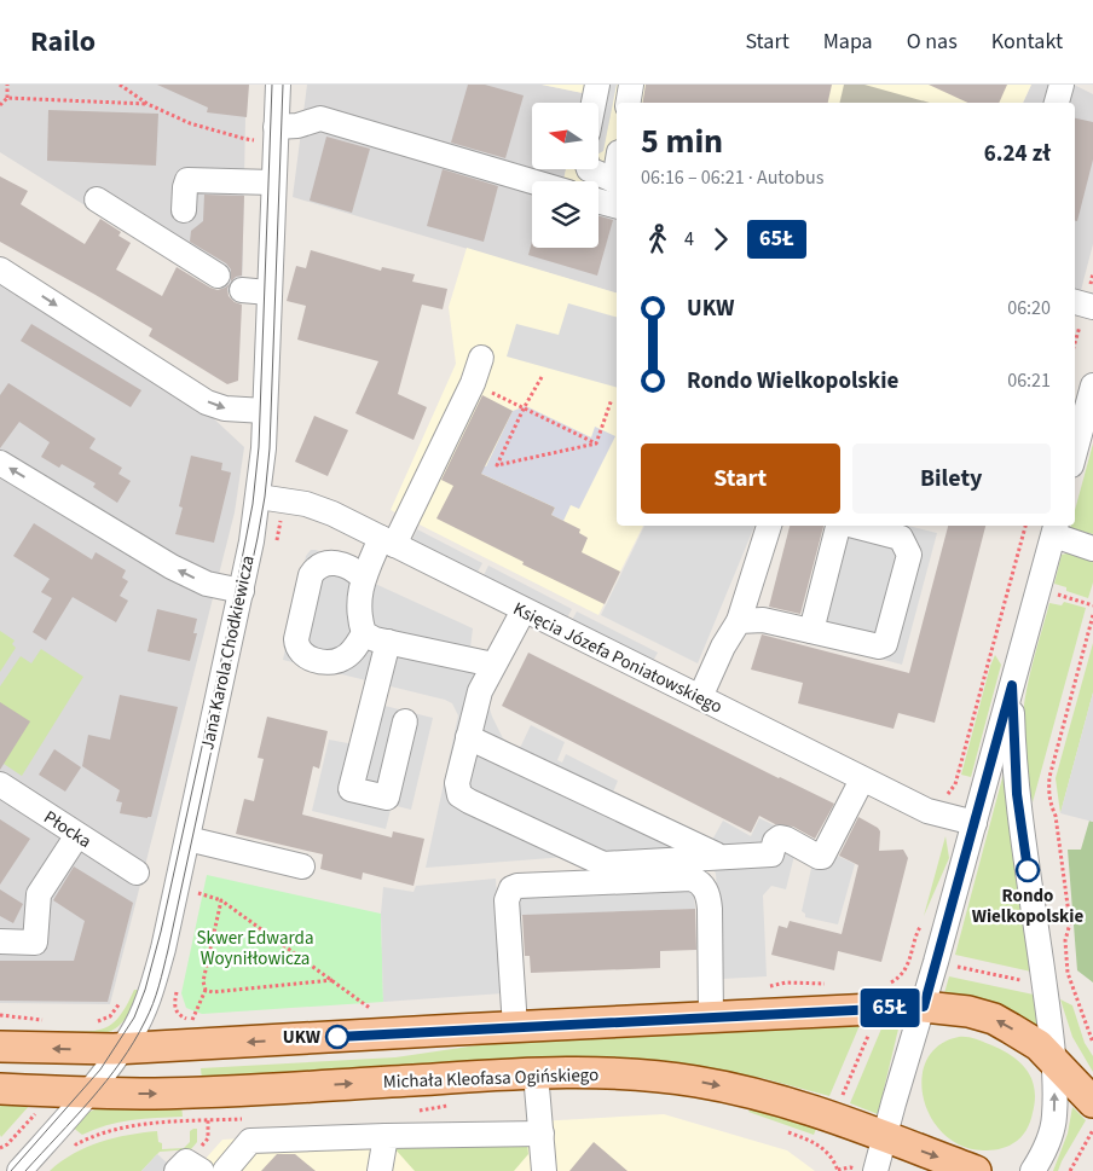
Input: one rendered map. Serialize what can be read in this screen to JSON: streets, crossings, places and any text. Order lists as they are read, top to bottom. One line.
{"streets":{"main road":["Michała Kleofasa Ogińskiego"],"street":["Jana Karola Chodkiewicza","Księcia Józefa Poniatowskiego","Płocka"]},"crossings":[["Jana Karola Chodkiewicza","Księcia Józefa Poniatowskiego"],["Jana Karola Chodkiewicza","Michała Kleofasa Ogińskiego"]],"parks":["Skwer Edwarda Woyniłłowicza"],"places":["Rondo Wielkopolskie","UKW"],"lines":["bus line 65Ł"],"north":"left","page":{"header":"Railo","nav":["Start","Mapa","O nas","Kontakt"],"on_map":"65Ł","heading":["5 min","06:16 – 06:21 · Autobus","6.24 zł"],"legs":["4","65Ł"],"list":[{"name":"UKW","value":"06:20"},{"name":"Rondo Wielkopolskie","value":"06:21"}],"buttons":["Start","Bilety"]}}
